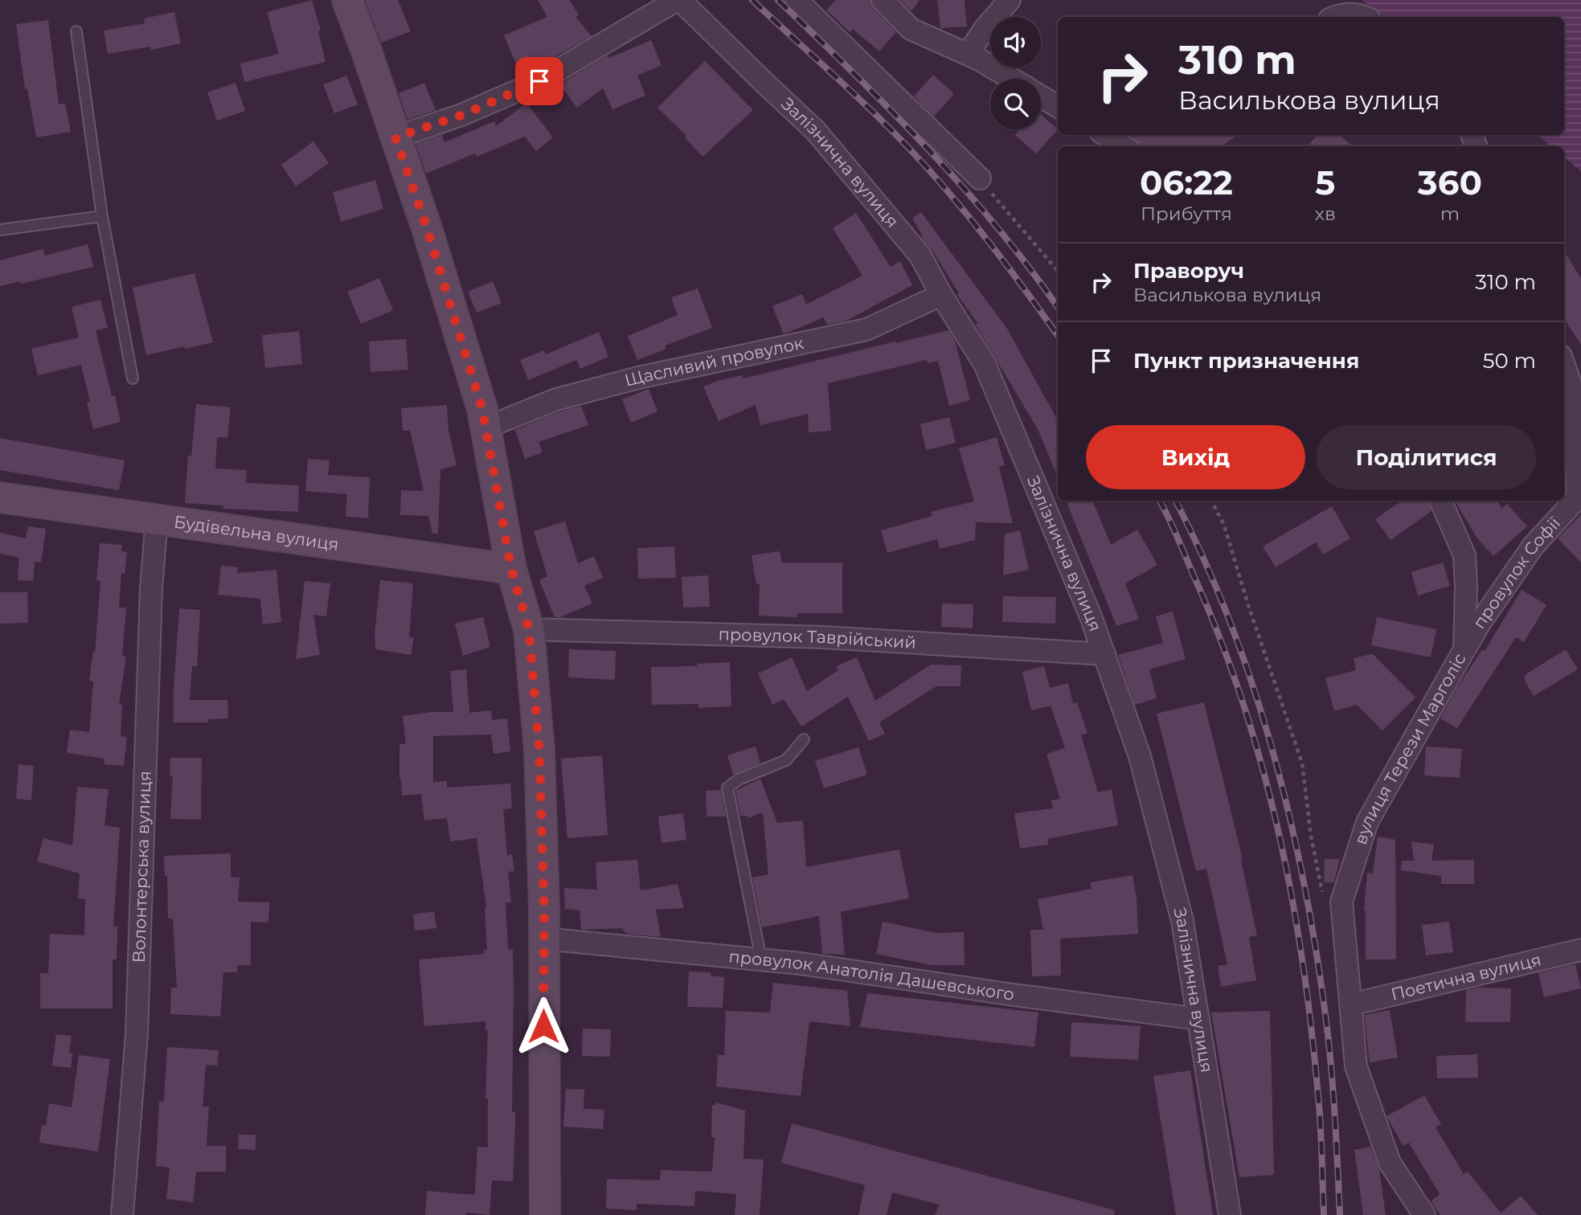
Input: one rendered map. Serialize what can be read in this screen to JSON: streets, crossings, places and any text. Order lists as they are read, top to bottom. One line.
{"streets":{"street":["Залізнична вулиця","Щасливий провулок","Будівельна вулиця","провулок Софії","провулок Таврійський","вулиця Терези Марголіс","Волонтерська вулиця","провулок Анатолія Дашевського","Поетична вулиця"]},"crossings":[["Залізнична вулиця","Щасливий провулок"],["Залізнична вулиця","провулок Таврійський"],["Залізнична вулиця","провулок Анатолія Дашевського"],["Будівельна вулиця","Волонтерська вулиця"],["провулок Софії","вулиця Терези Марголіс"],["вулиця Терези Марголіс","Поетична вулиця"]],"page":{"turn":["310 m","Василькова вулиця"],"eta":["06:22","Прибуття","5","хв","360","m"],"list":[{"name":"Праворуч","note":"Василькова вулиця","value":"310 m"},{"name":"Пункт призначення","value":"50 m"}],"buttons":["Вихід","Поділитися"]}}
